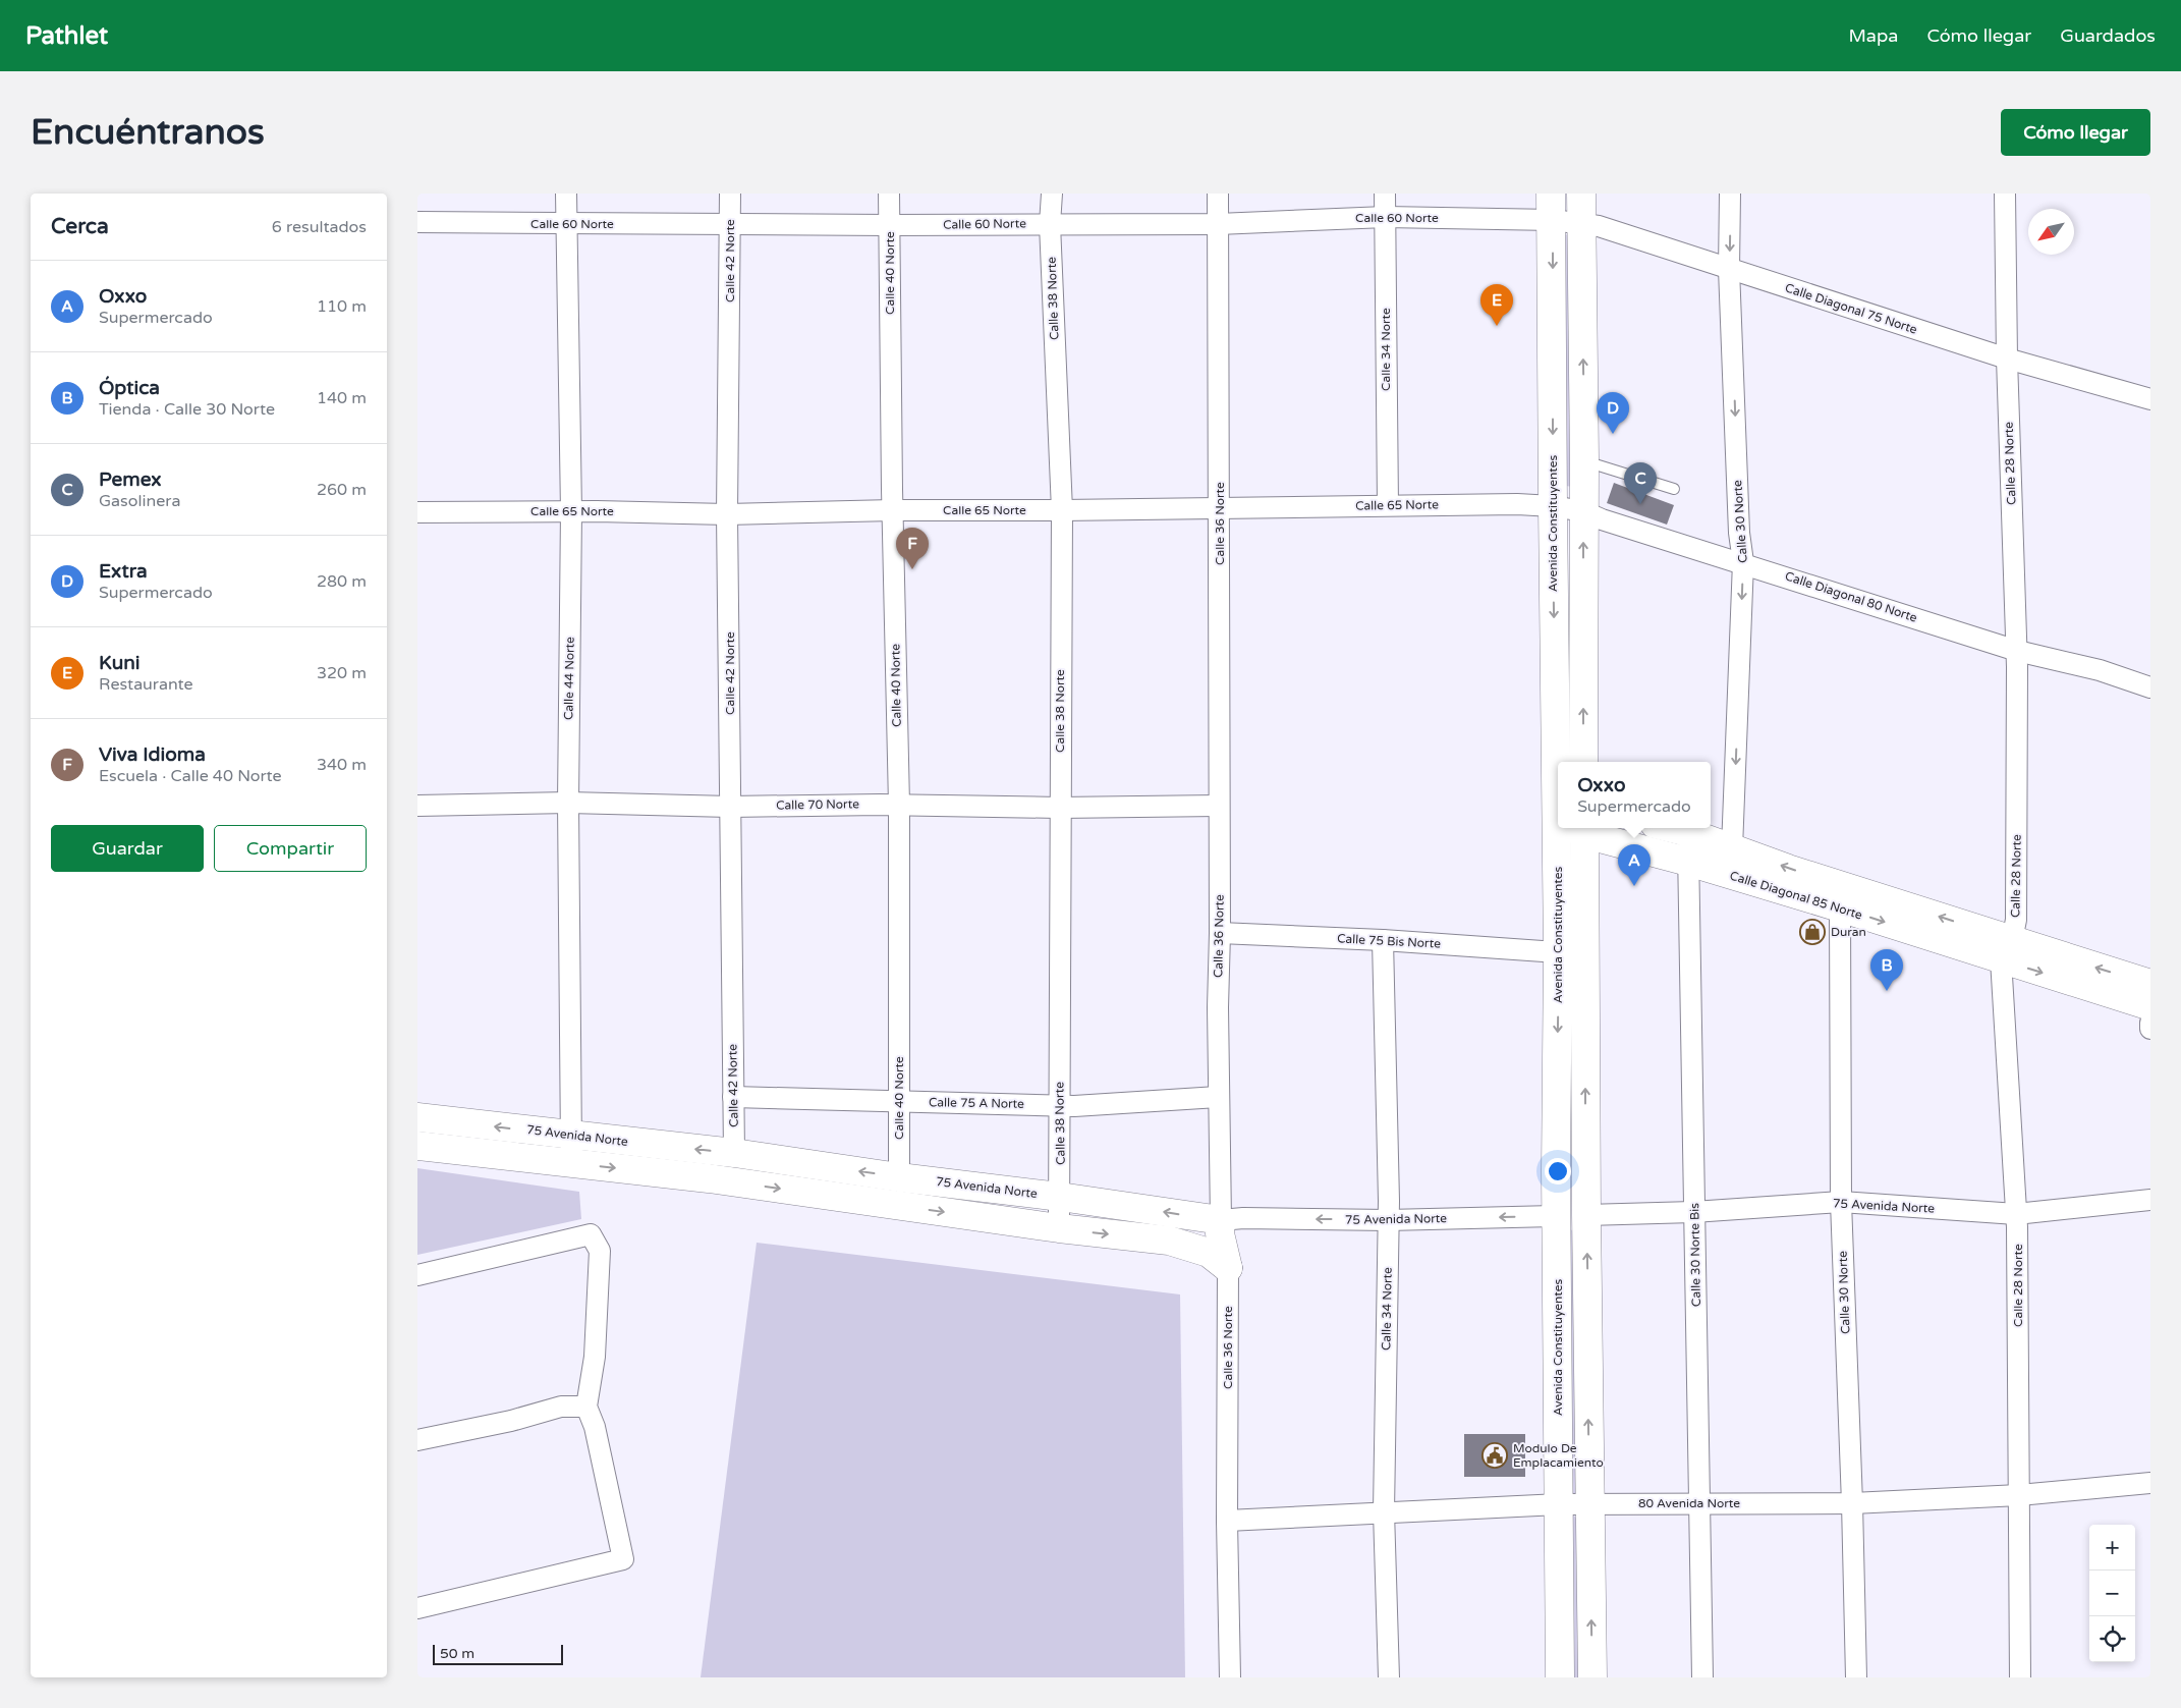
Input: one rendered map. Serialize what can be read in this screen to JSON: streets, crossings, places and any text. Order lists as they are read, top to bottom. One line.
{"streets":{"main road":["Calle 36 Norte","Avenida Constituyentes","Calle Diagonal 85 Norte","75 Avenida Norte"],"street":["Calle 60 Norte","Calle 42 Norte","Calle 40 Norte","Calle 38 Norte","Calle Diagonal 75 Norte","Calle 34 Norte","Calle 28 Norte","Calle 65 Norte","Calle 30 Norte","Calle Diagonal 80 Norte","Calle 44 Norte","Calle 70 Norte","Calle 75 Bis Norte","Calle 75 A Norte","Calle 30 Norte Bis","80 Avenida Norte"]},"crossings":[["Calle 60 Norte","Calle 42 Norte"],["Calle 60 Norte","Calle 40 Norte"],["Calle 60 Norte","Calle 38 Norte"],["Calle 60 Norte","Calle Diagonal 75 Norte"],["Calle 60 Norte","Calle 34 Norte"],["Calle 60 Norte","Calle 36 Norte"],["Calle 60 Norte","Avenida Constituyentes"],["Calle 60 Norte","Calle 44 Norte"],["Calle 42 Norte","Calle 65 Norte"],["Calle 42 Norte","Calle 70 Norte"],["Calle 42 Norte","Calle 75 A Norte"],["Calle 42 Norte","75 Avenida Norte"],["Calle 40 Norte","Calle 65 Norte"],["Calle 40 Norte","Calle 70 Norte"],["Calle 40 Norte","Calle 75 A Norte"],["Calle 40 Norte","75 Avenida Norte"],["Calle 38 Norte","Calle 65 Norte"],["Calle 38 Norte","Calle 70 Norte"],["Calle 38 Norte","Calle 75 A Norte"],["Calle 38 Norte","75 Avenida Norte"],["Calle Diagonal 75 Norte","Calle 28 Norte"],["Calle Diagonal 75 Norte","Calle 30 Norte"],["Calle Diagonal 75 Norte","Avenida Constituyentes"],["Calle 34 Norte","Calle 65 Norte"],["Calle 34 Norte","Calle 75 Bis Norte"],["Calle 34 Norte","75 Avenida Norte"],["Calle 34 Norte","80 Avenida Norte"],["Calle 28 Norte","Calle Diagonal 80 Norte"],["Calle 28 Norte","Calle Diagonal 85 Norte"],["Calle 28 Norte","75 Avenida Norte"],["Calle 28 Norte","80 Avenida Norte"],["Calle 65 Norte","Calle 36 Norte"],["Calle 65 Norte","Avenida Constituyentes"],["Calle 65 Norte","Calle Diagonal 80 Norte"],["Calle 65 Norte","Calle 44 Norte"],["Calle 30 Norte","Calle Diagonal 80 Norte"],["Calle 30 Norte","Calle Diagonal 85 Norte"],["Calle 30 Norte","75 Avenida Norte"],["Calle 30 Norte","80 Avenida Norte"],["Calle 36 Norte","Calle 70 Norte"],["Calle 36 Norte","Calle 75 Bis Norte"],["Calle 36 Norte","Calle 75 A Norte"],["Calle 36 Norte","75 Avenida Norte"],["Calle 36 Norte","80 Avenida Norte"],["Avenida Constituyentes","Calle Diagonal 80 Norte"],["Avenida Constituyentes","Calle 75 Bis Norte"],["Avenida Constituyentes","75 Avenida Norte"],["Avenida Constituyentes","80 Avenida Norte"],["Calle 44 Norte","Calle 70 Norte"],["Calle 44 Norte","75 Avenida Norte"],["Calle Diagonal 85 Norte","Calle 30 Norte Bis"],["75 Avenida Norte","Calle 30 Norte Bis"],["Calle 30 Norte Bis","80 Avenida Norte"]],"one_way":["Calle 30 Norte"],"places":{"shop":["Duran"],"public building":["Modulo De Emplacamiento"]},"scale_bar":"50 m","north":"bottom left","page":{"header":"Pathlet","nav":["Mapa","Cómo llegar","Guardados"],"buttons":["Cómo llegar",["Guardar","Compartir"]],"title":"Encuéntranos","heading":["Cerca","6 resultados"],"list":[{"mark":"A","name":"Oxxo","note":"Supermercado","value":"110 m"},{"mark":"B","name":"Óptica","note":"Tienda · Calle 30 Norte","value":"140 m"},{"mark":"C","name":"Pemex","note":"Gasolinera","value":"260 m"},{"mark":"D","name":"Extra","note":"Supermercado","value":"280 m"},{"mark":"E","name":"Kuni","note":"Restaurante","value":"320 m"},{"mark":"F","name":"Viva Idioma","note":"Escuela · Calle 40 Norte","value":"340 m"}],"pins":["E","D","C","F","A","B"],"popup":["Oxxo","Supermercado"],"map_buttons":["+","−"],"scale":"50 m"}}
